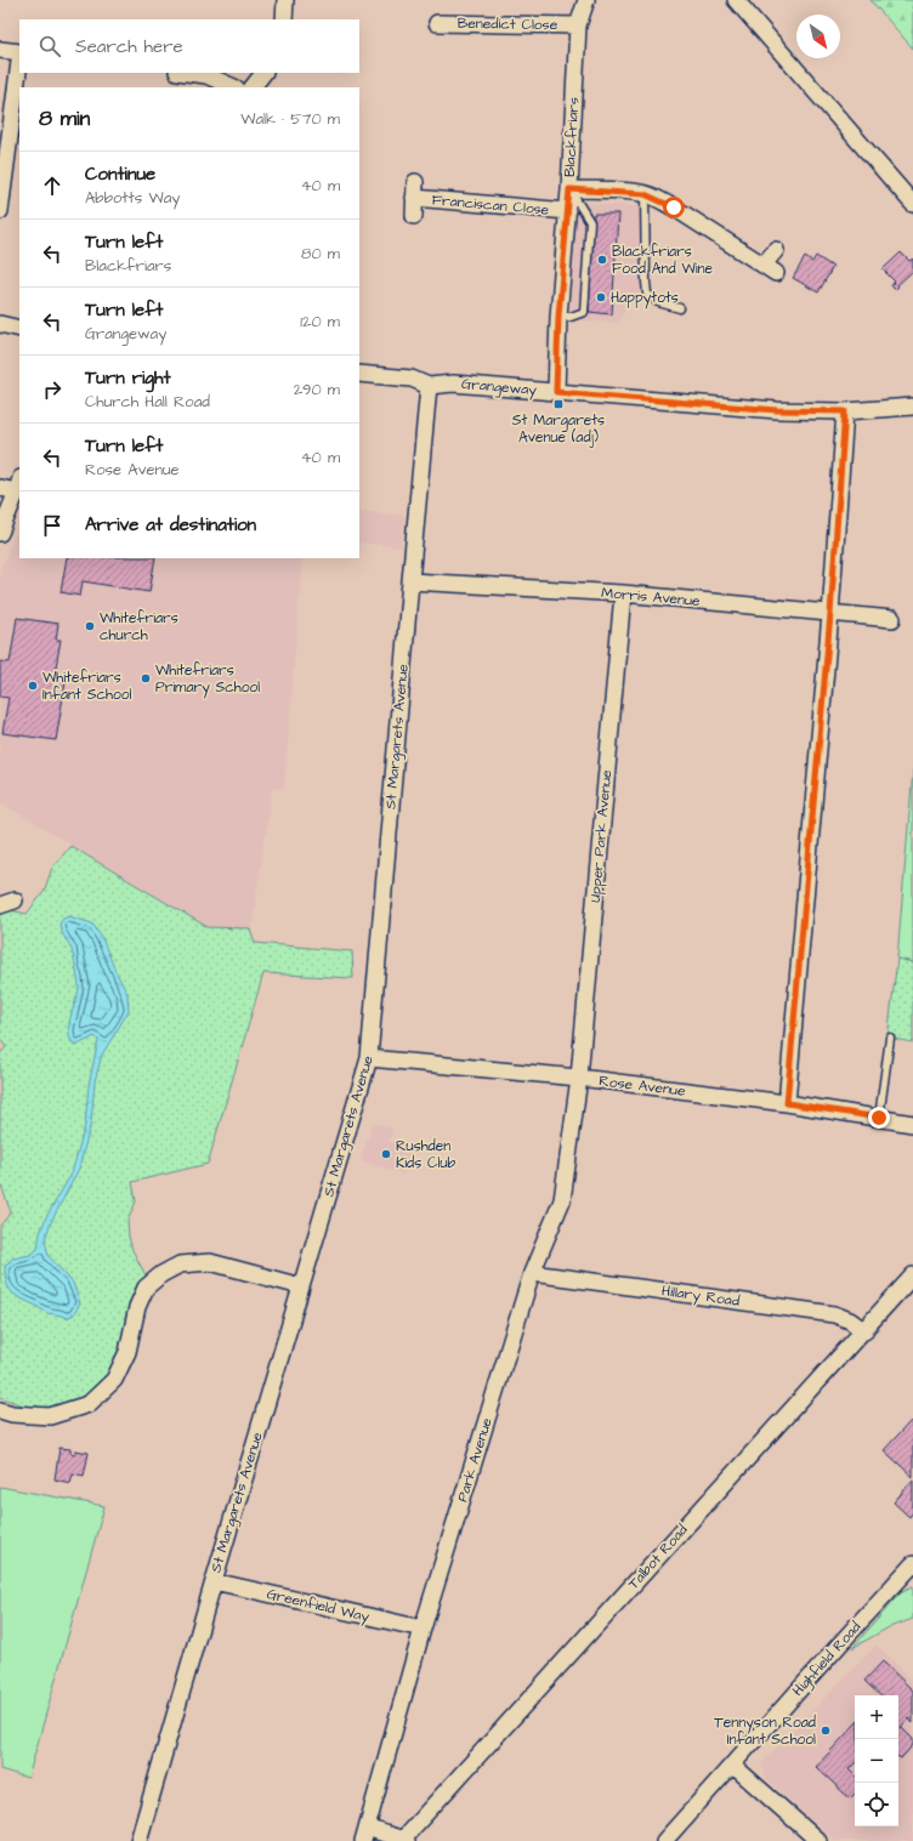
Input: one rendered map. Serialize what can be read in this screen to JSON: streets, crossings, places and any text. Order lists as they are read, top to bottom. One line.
{"streets":{"street":["Benedict Close","Blackfriars","Franciscan Close","Grangeway","Morris Avenue","St Margarets Avenue","Upper Park Avenue","Rose Avenue","Hillary Road","Park Avenue","Talbot Road","Greenfield Way","Highfield Road"]},"crossings":[["Benedict Close","Blackfriars"],["Blackfriars","Franciscan Close"],["Blackfriars","Grangeway"],["Grangeway","St Margarets Avenue"],["Morris Avenue","St Margarets Avenue"],["Morris Avenue","Upper Park Avenue"],["St Margarets Avenue","Rose Avenue"],["St Margarets Avenue","Greenfield Way"],["Upper Park Avenue","Rose Avenue"],["Upper Park Avenue","Park Avenue"],["Rose Avenue","Park Avenue"],["Hillary Road","Park Avenue"],["Hillary Road","Talbot Road"],["Park Avenue","Greenfield Way"]],"places":{"other":["Blackfriars Food And Wine","Happytots","Whitefriars church","Whitefriars Primary School","Whitefriars Infant School","Rushden Kids Club","Tennyson Road Infant School"],"transit":["St Margarets Avenue (adj)"]},"north":"bottom right","page":{"search":"Search here","heading":["8 min","Walk · 570 m"],"list":[["Continue","Abbotts Way","40 m"],["Turn left","Blackfriars","80 m"],["Turn left","Grangeway","120 m"],["Turn right","Church Hall Road","290 m"],["Turn left","Rose Avenue","40 m"],"Arrive at destination"],"map_buttons":["+","−"]}}
